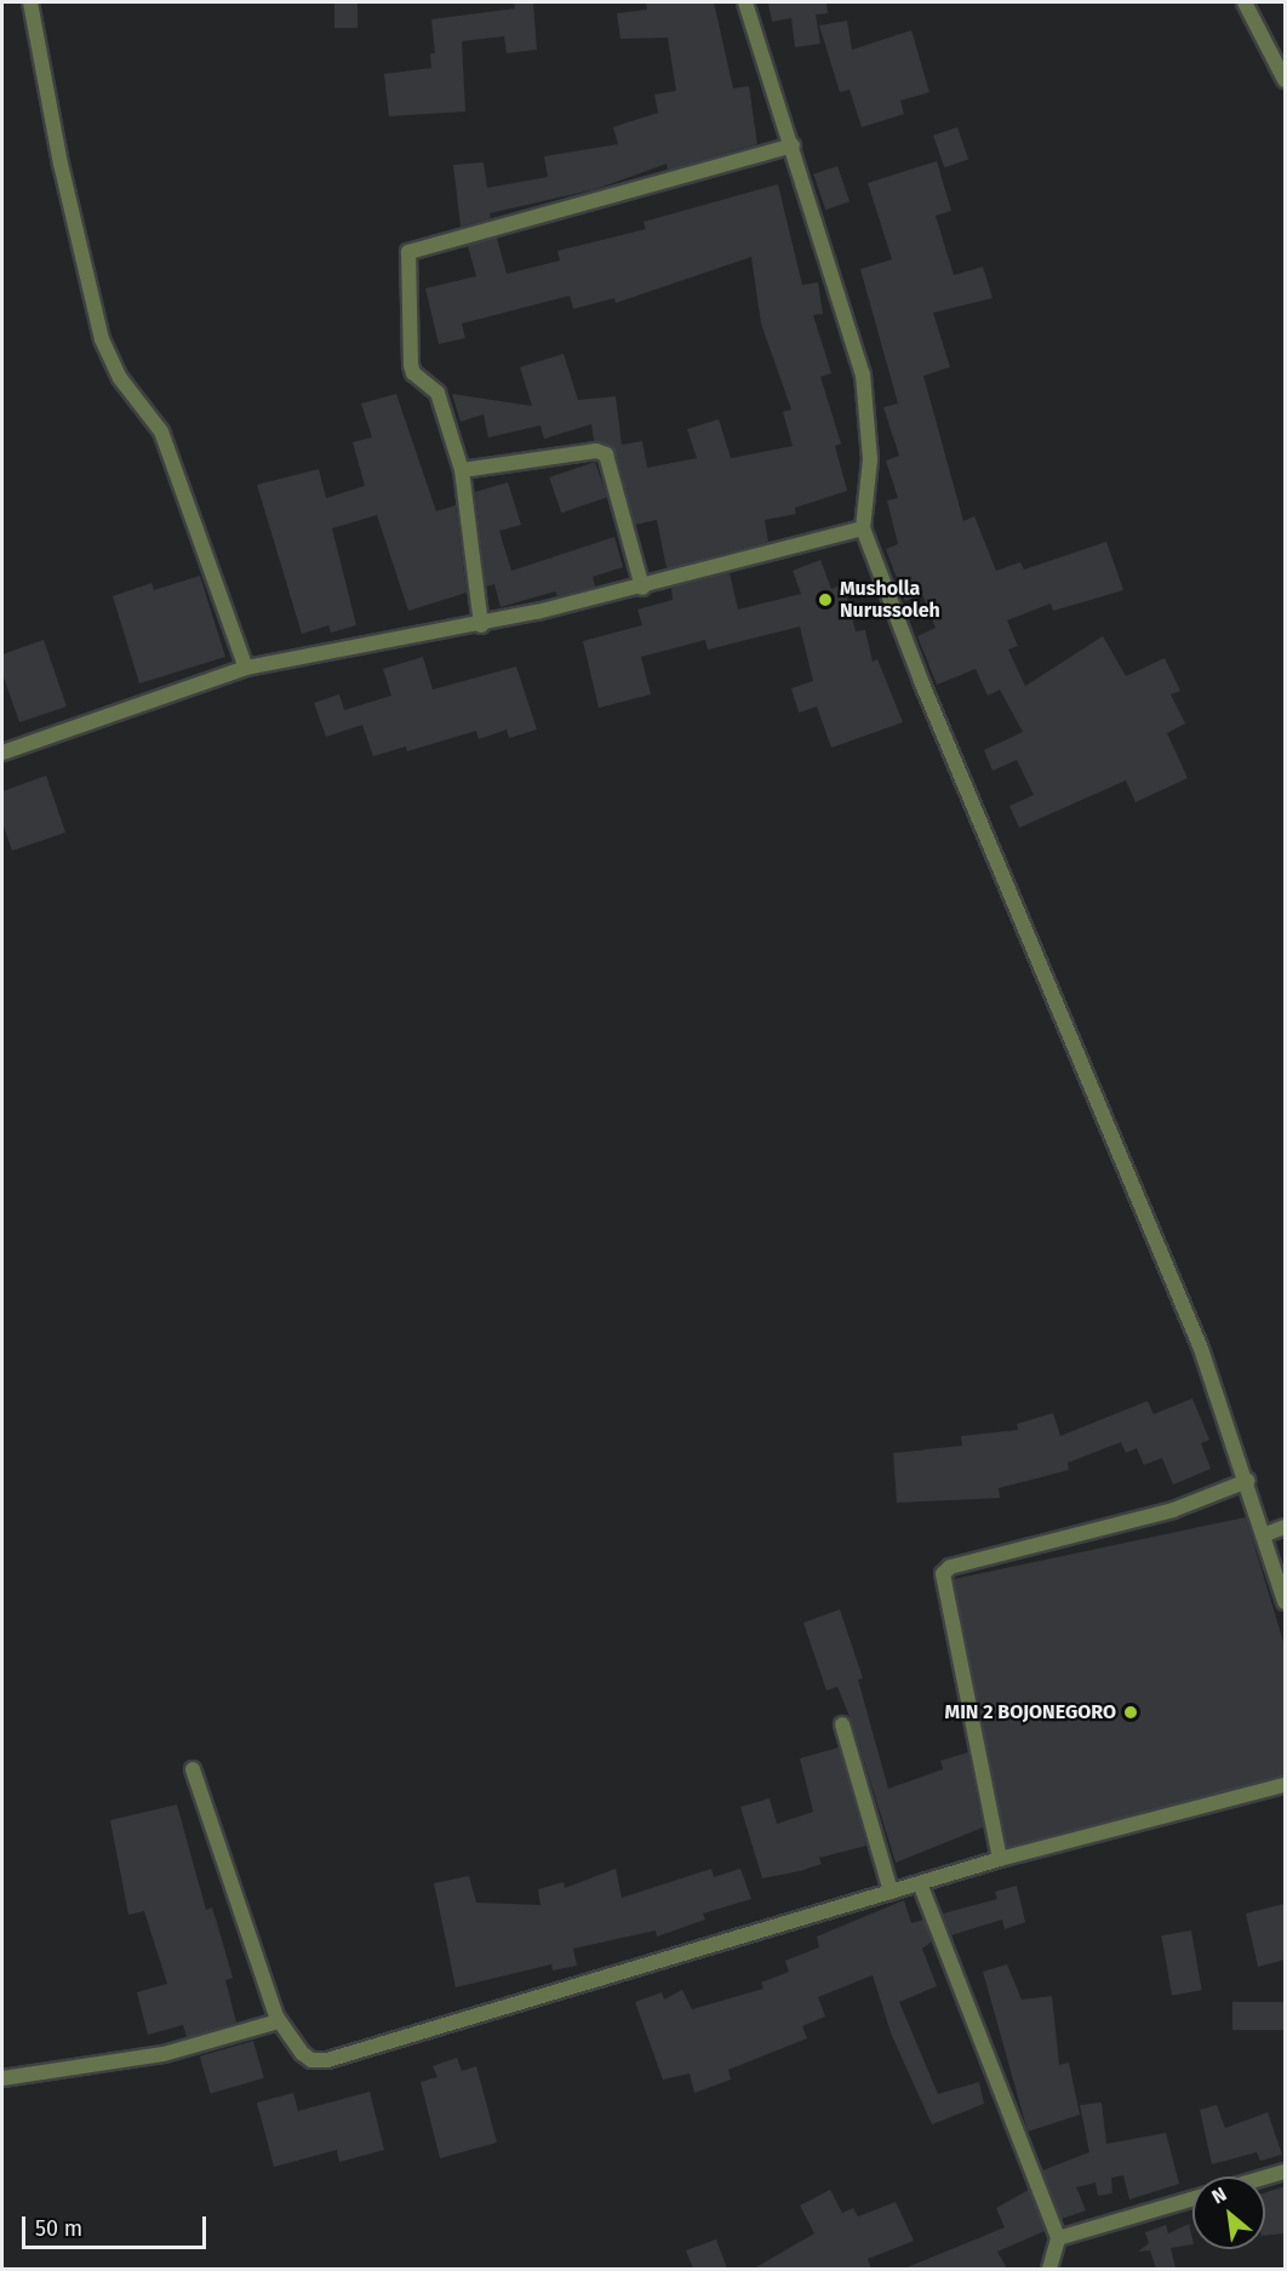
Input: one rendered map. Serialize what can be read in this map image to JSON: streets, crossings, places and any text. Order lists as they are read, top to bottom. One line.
{"places":["Musholla Nurussoleh","MIN 2 BOJONEGORO"],"scale_bar":"50 m","north":"top left"}
